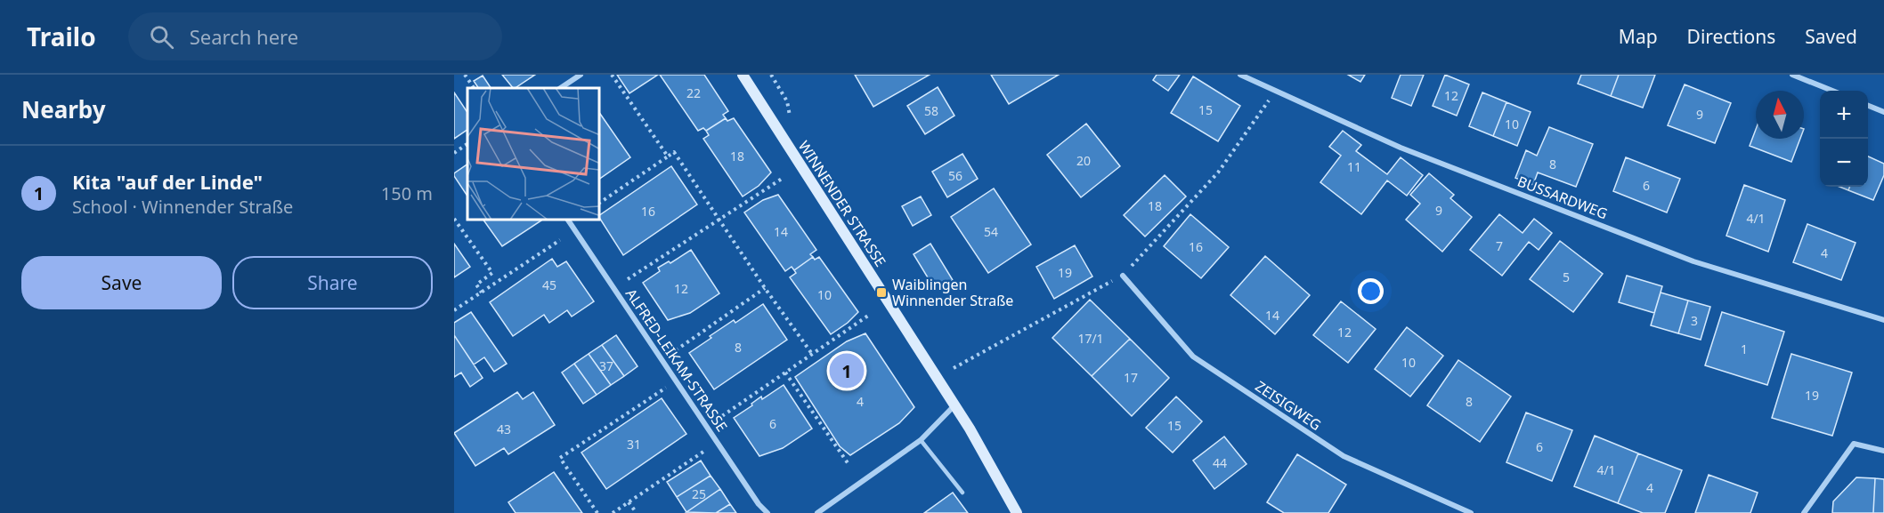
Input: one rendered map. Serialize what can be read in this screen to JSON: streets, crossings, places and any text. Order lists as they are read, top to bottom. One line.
{"streets":{"street":["BUSSARDWEG","WINNENDER STRASSE","ALFRED-LEIKAM-STRASSE","ZEISIGWEG"]},"places":{"transit":["Waiblingen Winnender Straße"]},"house_numbers":["22","12","15","58","9","10","18","20","8","11","56","6","18","9","16","4/1","14","54","7","16","4","19","5","45","12","10","14","3","12","17/1","8","1","10","37","17","19","4","8","6","15","43","31","6","44","4/1","4","25"],"north":"top","page":{"header":"Trailo","search":"Search here","nav":["Map","Directions","Saved"],"heading":"Nearby","map_buttons":["+","−"],"list":[{"mark":"1","name":"Kita \"auf der Linde\"","note":"School · Winnender Straße","value":"150 m"}],"buttons":["Save","Share"],"pins":"1"}}
